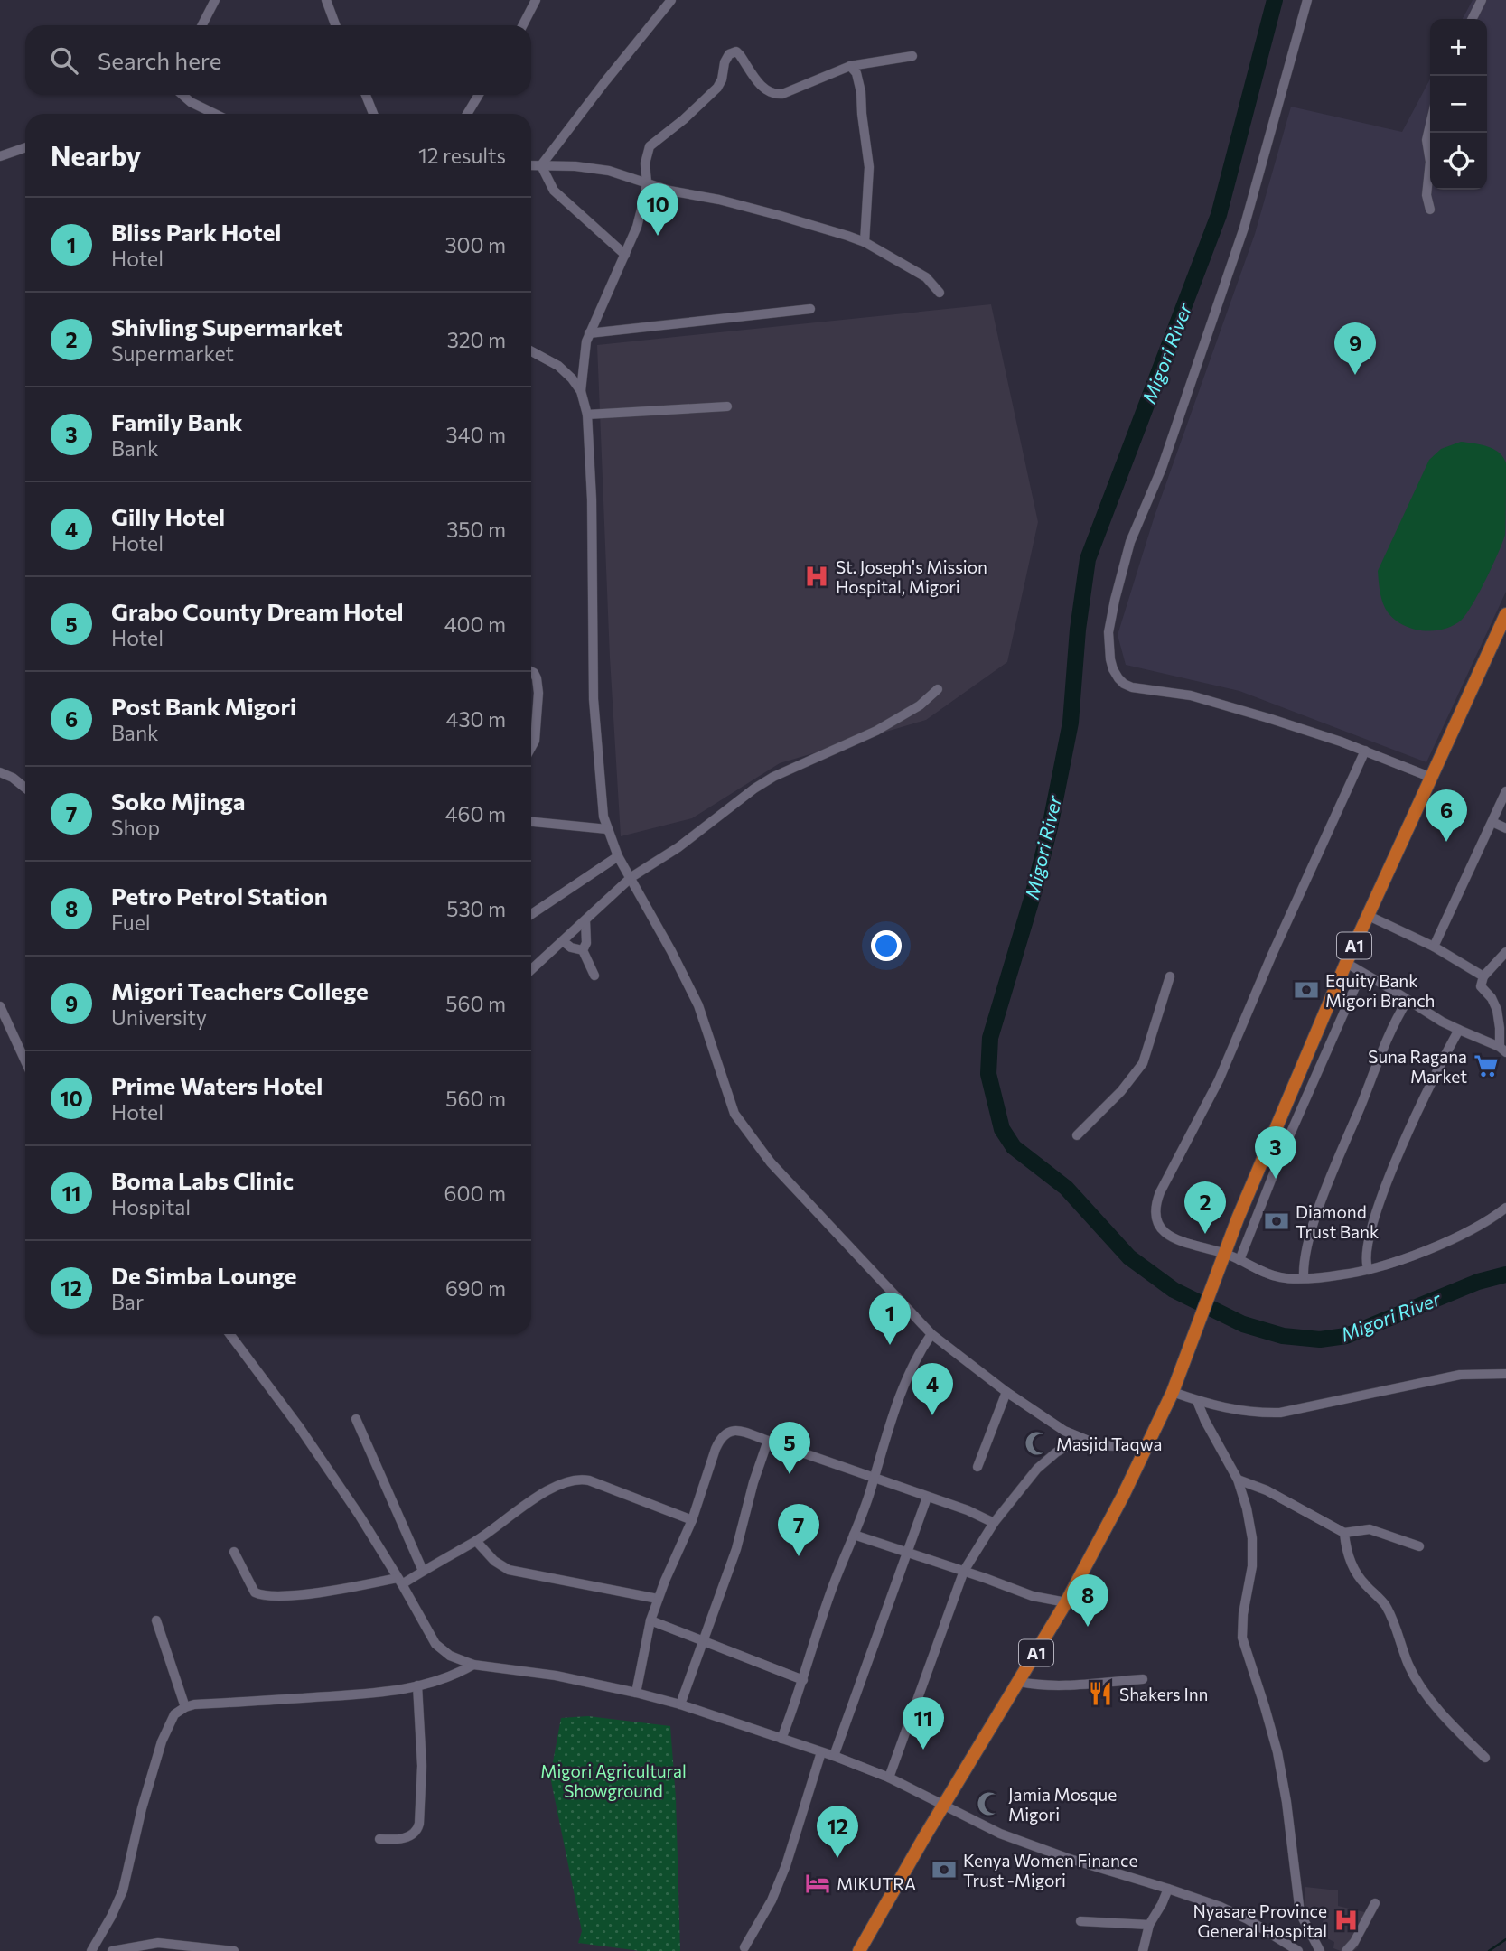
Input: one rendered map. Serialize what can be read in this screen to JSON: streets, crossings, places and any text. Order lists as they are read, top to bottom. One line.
{"streets":{"highway":["A1"]},"water":["Migori River"],"parks":["Migori Agricultural Showground"],"places":{"hospital":["St. Joseph's Mission Hospital, Migori","Nyasare Province General Hospital"],"bank":["Equity Bank Migori Branch","Diamond Trust Bank","Kenya Women Finance Trust -Migori"],"supermarket":["Suna Ragana Market"],"mosque":["Masjid Taqwa","Jamia Mosque Migori"],"restaurant":["Shakers Inn"],"hotel":["MIKUTRA"]},"page":{"map_buttons":["+","−"],"search":"Search here","heading":["Nearby","12 results"],"pins":["10","9","6","3","2","1","4","5","7","8","11","12"],"list":[{"mark":"1","name":"Bliss Park Hotel","note":"Hotel","value":"300 m"},{"mark":"2","name":"Shivling Supermarket","note":"Supermarket","value":"320 m"},{"mark":"3","name":"Family Bank","note":"Bank","value":"340 m"},{"mark":"4","name":"Gilly Hotel","note":"Hotel","value":"350 m"},{"mark":"5","name":"Grabo County Dream Hotel","note":"Hotel","value":"400 m"},{"mark":"6","name":"Post Bank Migori","note":"Bank","value":"430 m"},{"mark":"7","name":"Soko Mjinga","note":"Shop","value":"460 m"},{"mark":"8","name":"Petro Petrol Station","note":"Fuel","value":"530 m"},{"mark":"9","name":"Migori Teachers College","note":"University","value":"560 m"},{"mark":"10","name":"Prime Waters Hotel","note":"Hotel","value":"560 m"},{"mark":"11","name":"Boma Labs Clinic","note":"Hospital","value":"600 m"},{"mark":"12","name":"De Simba Lounge","note":"Bar","value":"690 m"}]}}
